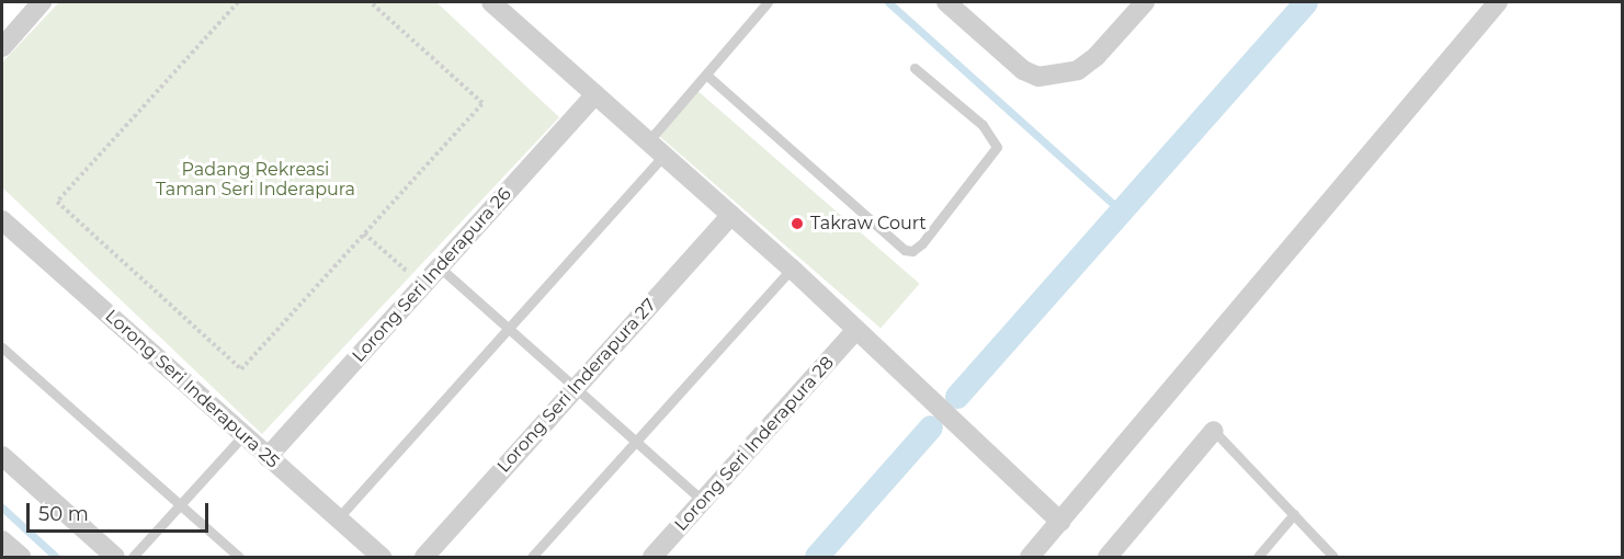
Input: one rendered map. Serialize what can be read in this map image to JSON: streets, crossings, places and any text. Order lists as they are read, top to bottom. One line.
{"streets":{"street":["Lorong Seri Inderapura 26","Lorong Seri Inderapura 27","Lorong Seri Inderapura 25","Lorong Seri Inderapura 28"]},"crossings":[["Lorong Seri Inderapura 26","Lorong Seri Inderapura 25"]],"parks":["Padang Rekreasi Taman Seri Inderapura"],"places":["Takraw Court"],"scale_bar":"50 m"}
